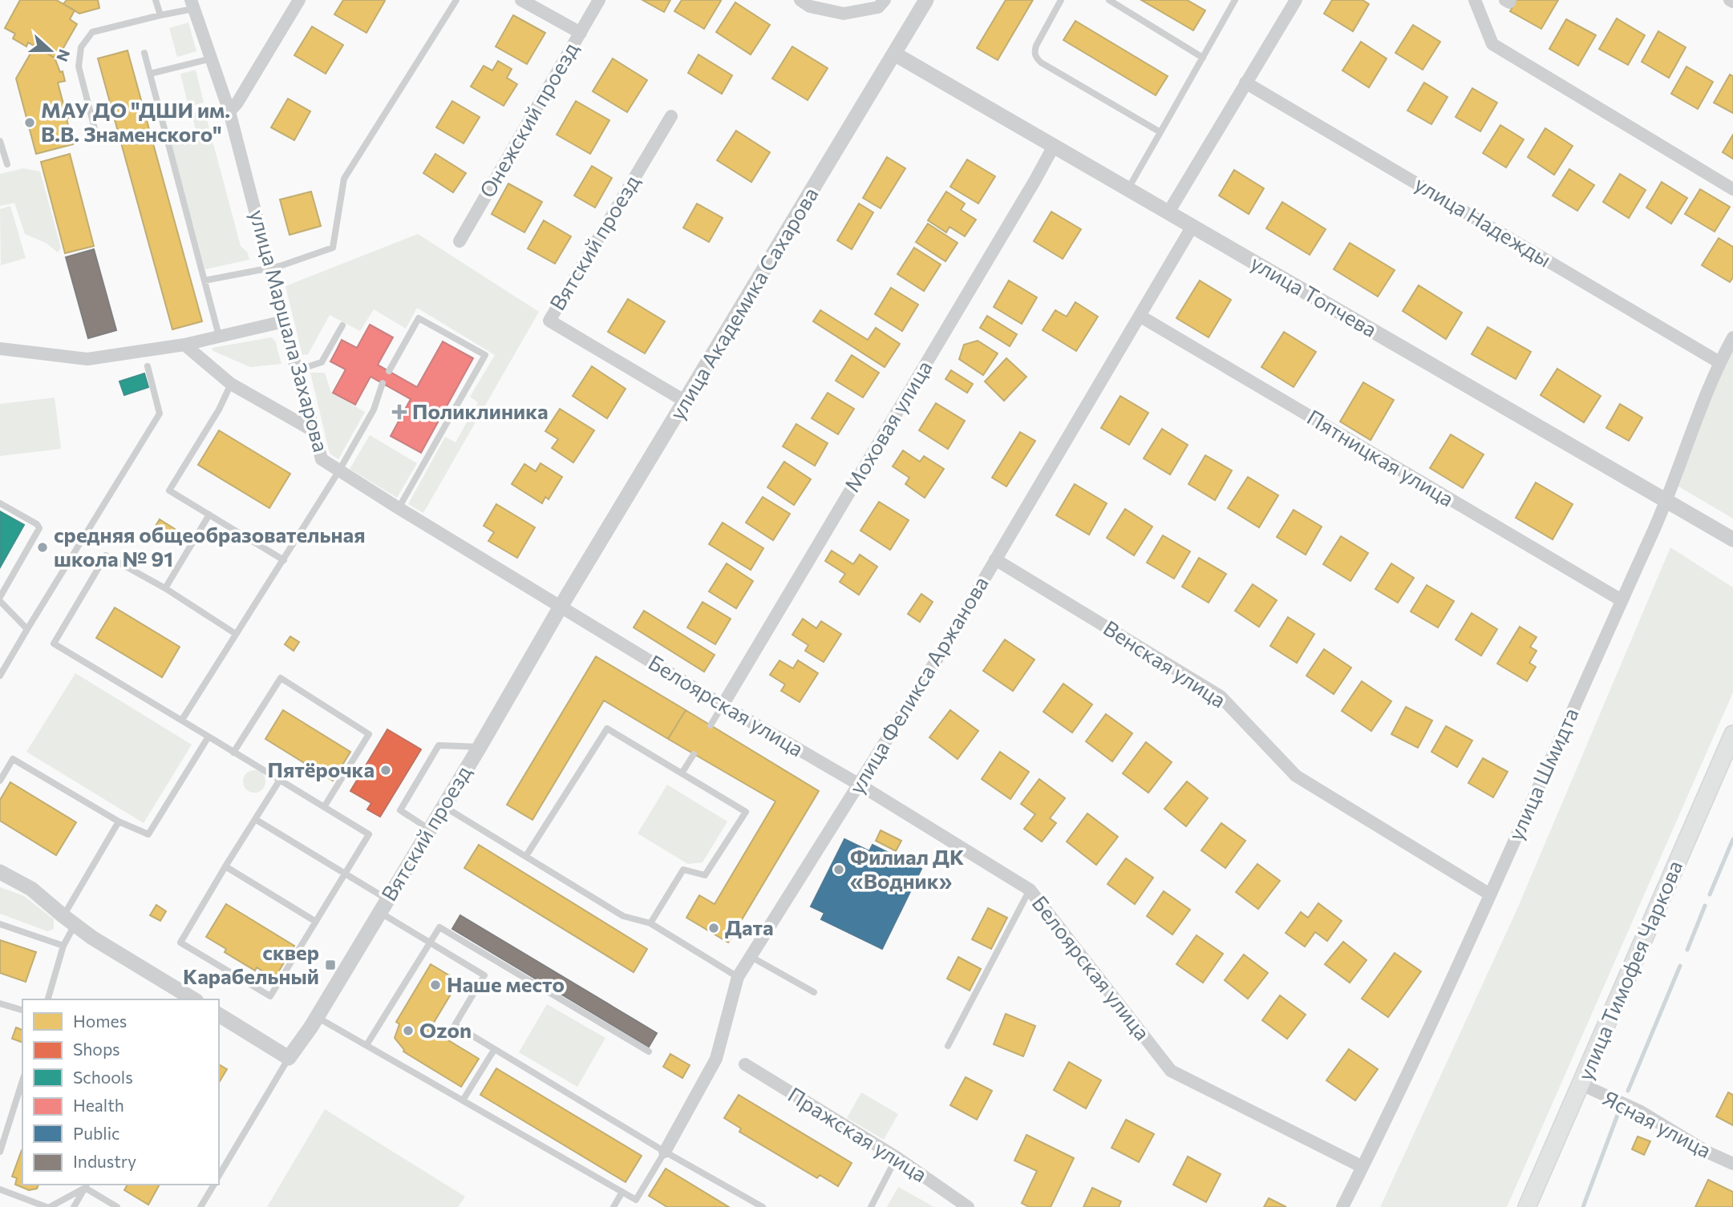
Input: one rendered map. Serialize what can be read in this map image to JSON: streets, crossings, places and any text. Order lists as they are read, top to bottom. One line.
{"streets":{"main road":["улица Тимофея Чаркова"],"street":["Онежский проезд","улица Надежды","Вятский проезд","улица Топчева","улица Академика Сахарова","улица Маршала Захарова","Моховая улица","Пятницкая улица","Венская улица","улица Феликса Аржанова","Белоярская улица","улица Шмидта","Ясная улица","Пражская улица"]},"crossings":[["улица Надежды","улица Шмидта"],["Вятский проезд","улица Академика Сахарова"],["Вятский проезд","улица Маршала Захарова"],["Вятский проезд","Белоярская улица"],["улица Топчева","улица Академика Сахарова"],["улица Топчева","Моховая улица"],["улица Топчева","улица Феликса Аржанова"],["улица Топчева","улица Шмидта"],["улица Академика Сахарова","улица Маршала Захарова"],["улица Академика Сахарова","Белоярская улица"],["улица Маршала Захарова","Белоярская улица"],["Моховая улица","Белоярская улица"],["Пятницкая улица","улица Феликса Аржанова"],["Пятницкая улица","улица Шмидта"],["Венская улица","улица Феликса Аржанова"],["Венская улица","улица Шмидта"],["улица Феликса Аржанова","Белоярская улица"],["Белоярская улица","улица Шмидта"],["улица Тимофея Чаркова","Ясная улица"]],"places":{"other":["МАУ ДО \"ДШИ им. В.В. Знаменского\"","средняя общеобразовательная школа № 91","Пятёрочка","Филиал ДК «Водник»","Дата","Наше место","Ozon"],"health":["Поликлиника"],"transit":["сквер Карабельный"]},"legend":["Homes","Shops","Schools","Health","Public","Industry"],"north":"right"}
